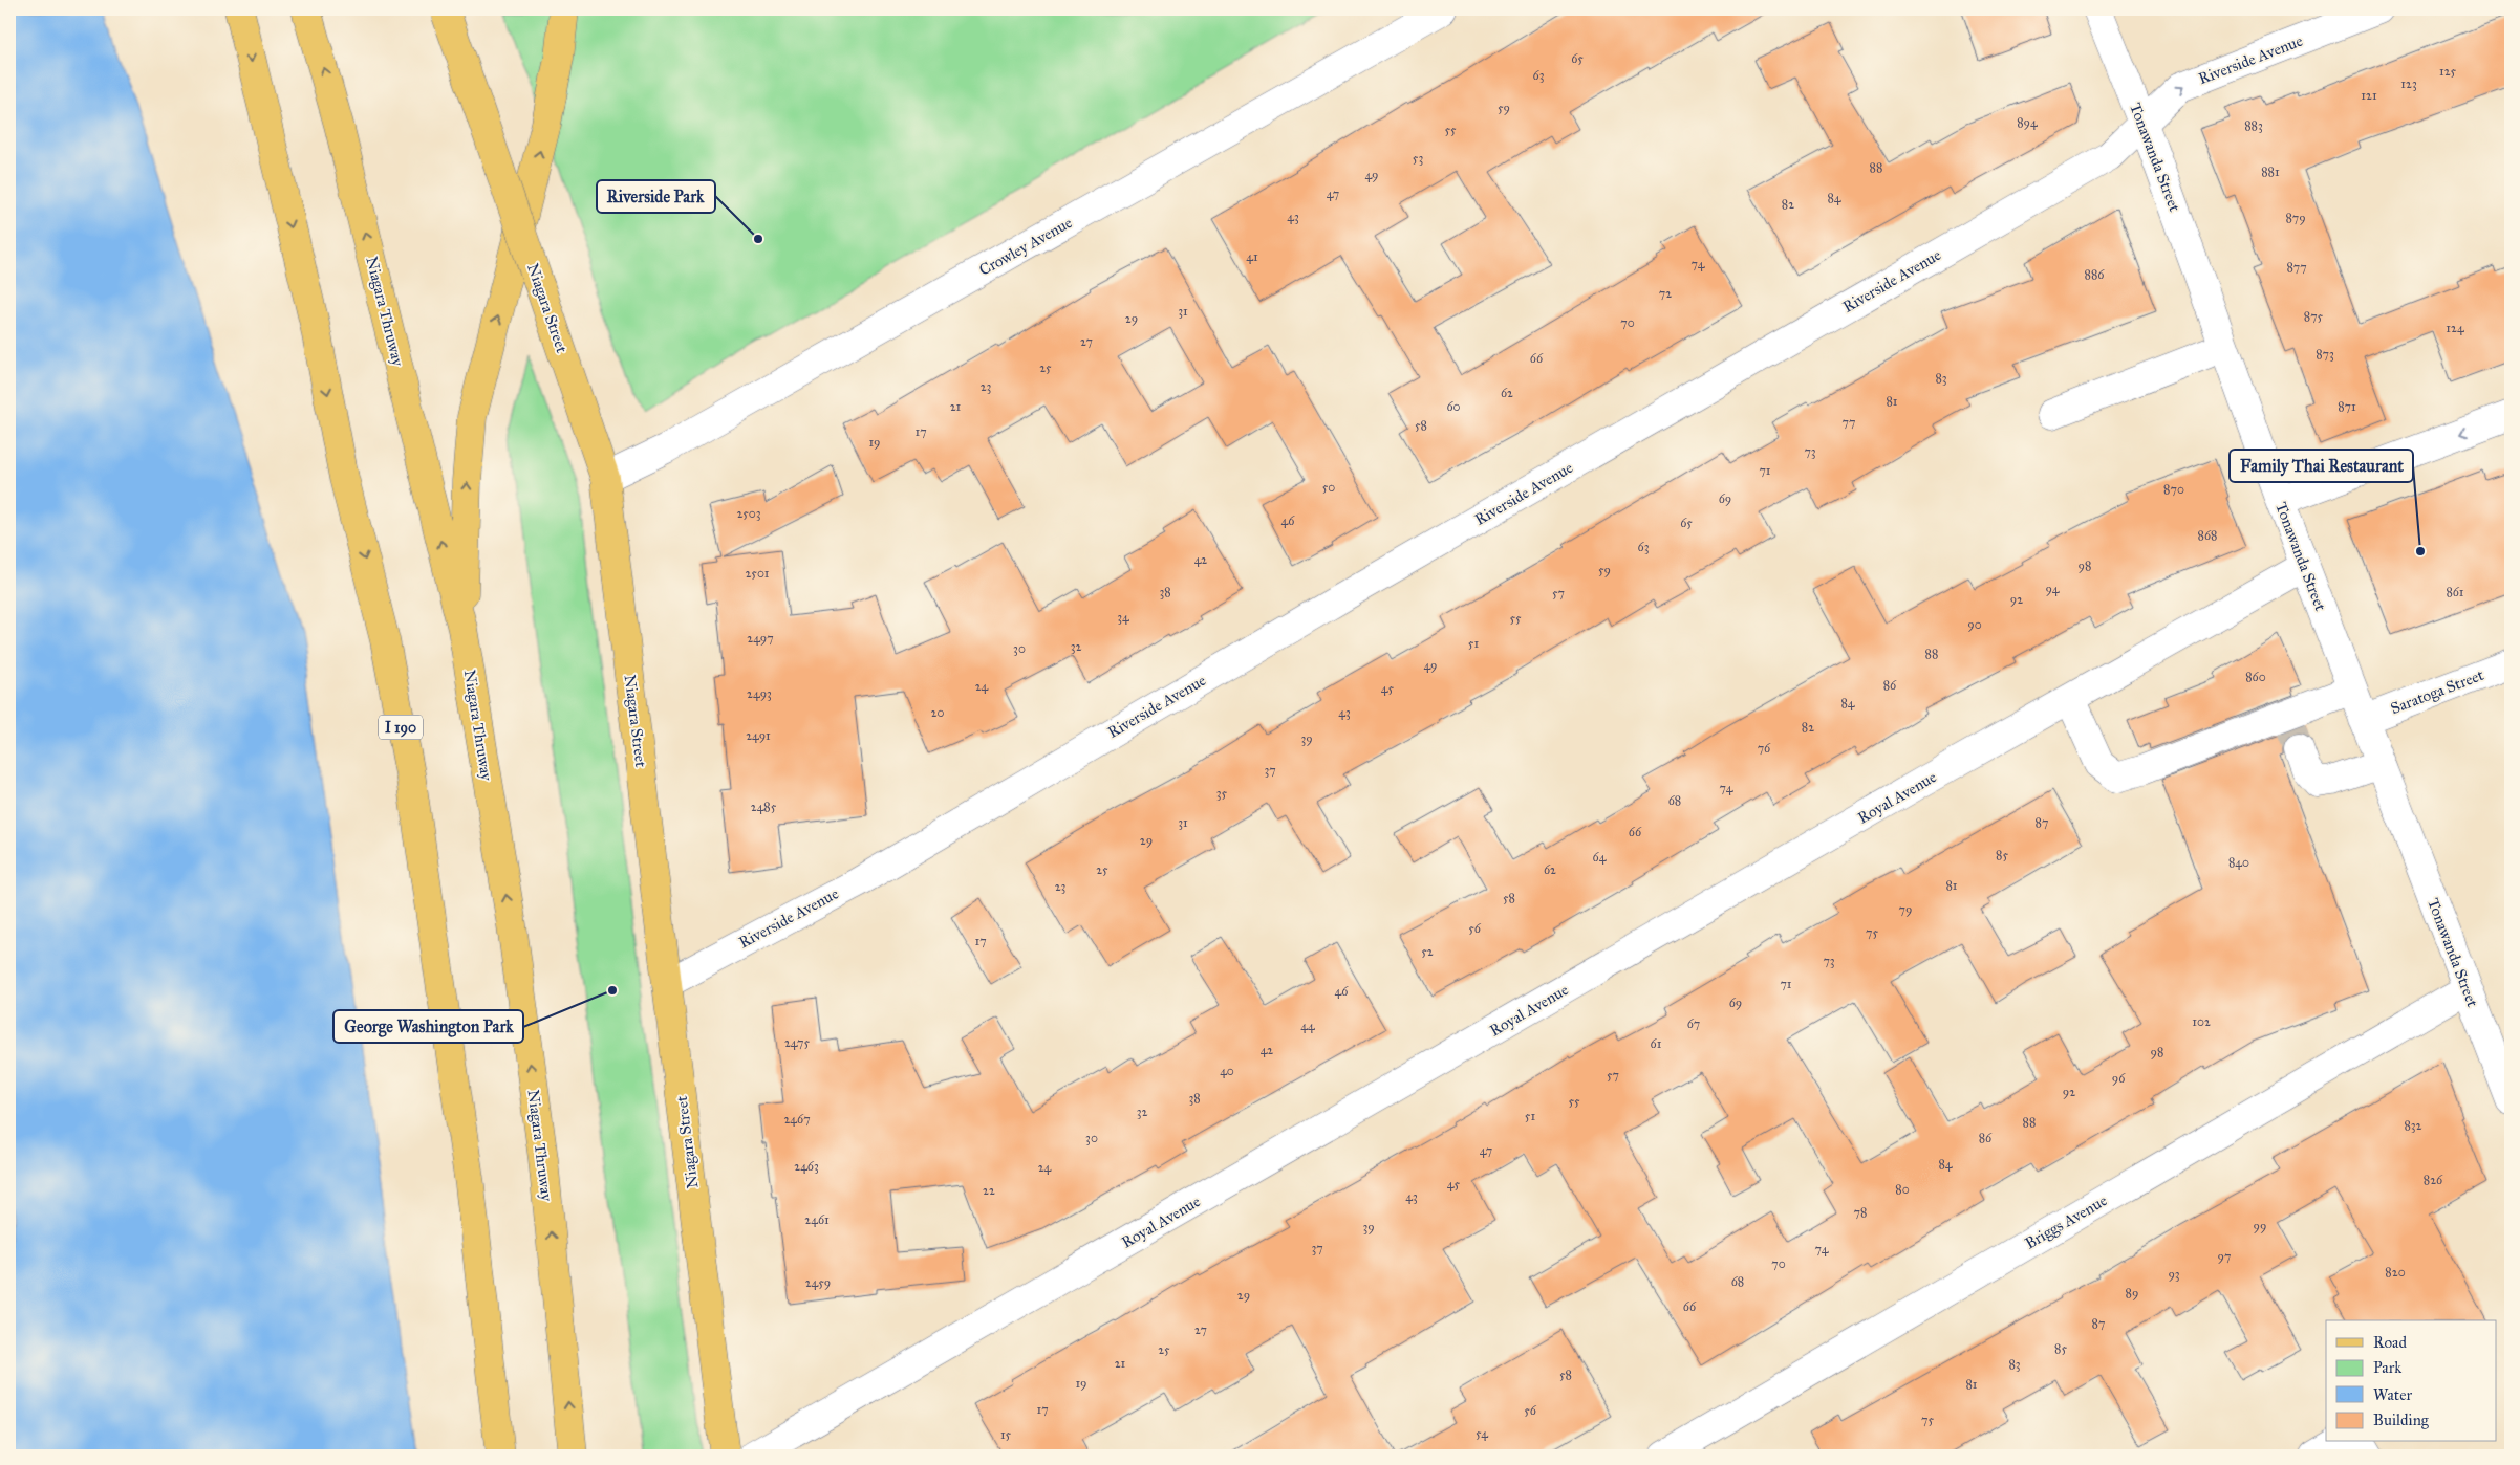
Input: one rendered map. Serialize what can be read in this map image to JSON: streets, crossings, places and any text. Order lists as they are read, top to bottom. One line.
{"streets":{"main road":["Niagara Street","Niagara Thruway","I 190"],"street":["Riverside Avenue","Tonawanda Street","Crowley Avenue","Saratoga Street","Royal Avenue","Briggs Avenue"]},"crossings":[["Riverside Avenue","Tonawanda Street"],["Riverside Avenue","Niagara Street"],["Tonawanda Street","Saratoga Street"],["Tonawanda Street","Royal Avenue"],["Tonawanda Street","Briggs Avenue"],["Crowley Avenue","Niagara Street"]],"places":["Riverside Park","Family Thai Restaurant","George Washington Park"],"house_numbers":["65","125","63","123","121","59","894","883","55","53","88","881","49","47","84","82","43","879","41","74","877","886","72","31","875","29","70","124","27","873","66","25","83","23","62","81","21","60","871","77","58","17","19","73","71","50","870","69","2503","46","65","868","63","42","98","59","2501","94","38","861","57","92","34","55","90","2497","51","32","30","88","49","860","86","24","45","2493","84","20","43","82","2491","39","76","37","74","35","68","2485","31","87","66","29","85","64","840","25","62","81","23","58","79","56","75","17","52","73","71","46","69","102","67","44","2475","61","42","98","40","57","96","92","38","55","32","51","2467","88","832","30","86","47","84","2463","24","826","45","80","22","43","78","2461","99","39","37","74","97","70","820","93","68","2459","89","29","66","87","27","85","25","21","83","58","19","81","17","56","75","54","15"],"legend":["Road","Park","Water","Building"]}
